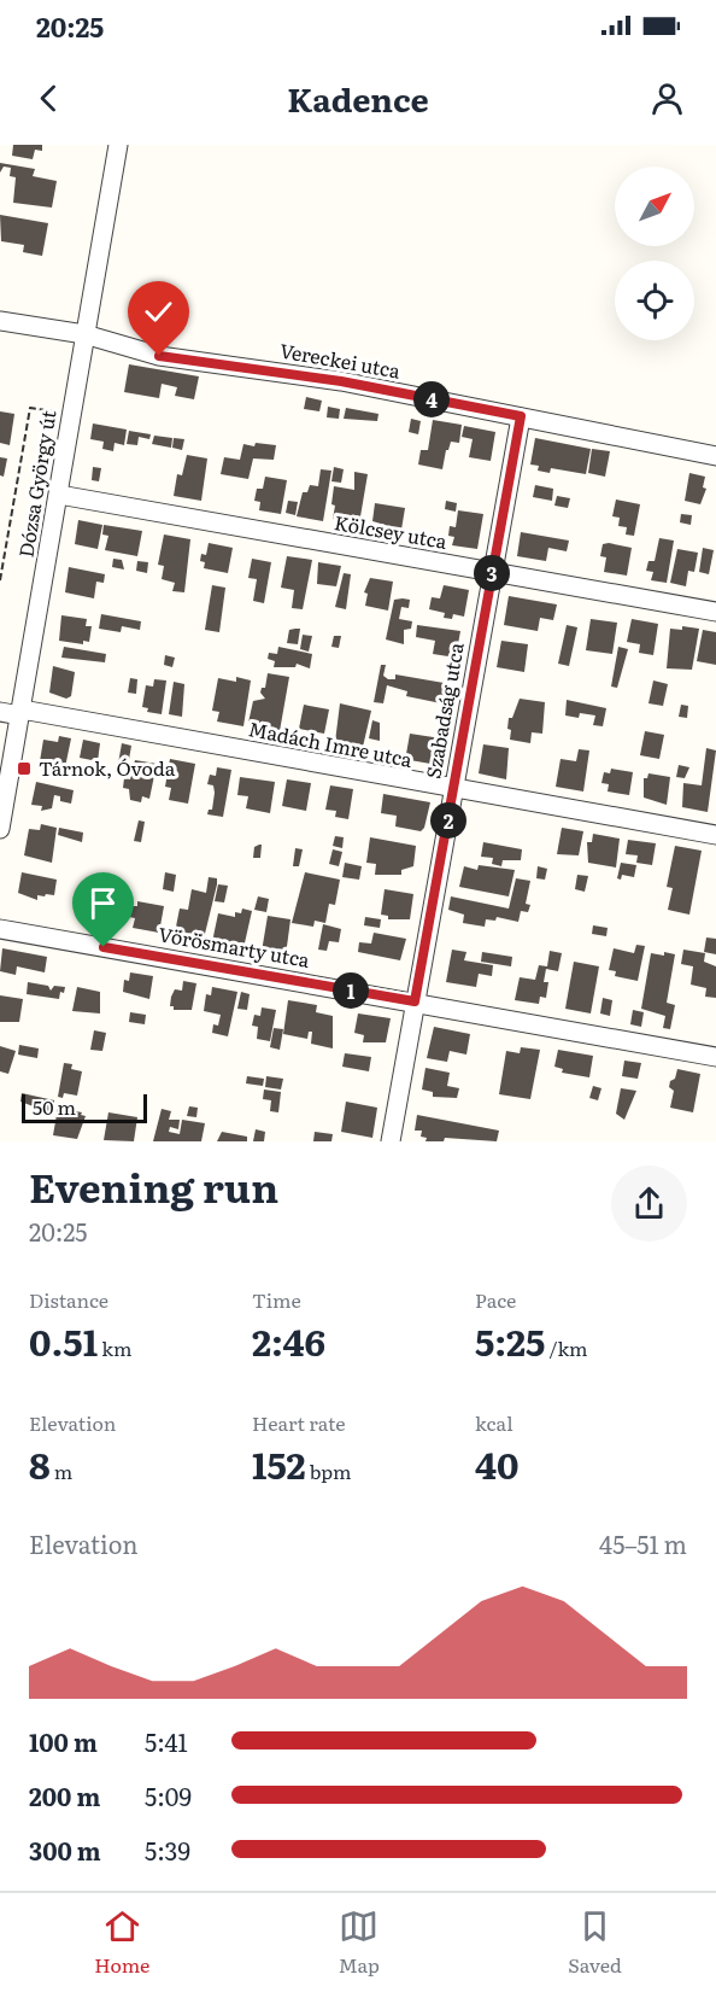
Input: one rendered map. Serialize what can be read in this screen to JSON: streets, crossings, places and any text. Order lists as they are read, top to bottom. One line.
{"streets":{"street":["Vereckei utca","Dózsa György út","Kölcsey utca","Szabadság utca","Madách Imre utca","Vörösmarty utca"]},"crossings":[["Vereckei utca","Dózsa György út"],["Vereckei utca","Szabadság utca"],["Dózsa György út","Kölcsey utca"],["Dózsa György út","Madách Imre utca"],["Kölcsey utca","Szabadság utca"],["Szabadság utca","Madách Imre utca"],["Szabadság utca","Vörösmarty utca"]],"places":{"transit":["Tárnok, Óvoda"]},"scale_bar":"50 m","north":"top right","page":{"status":"20:25","header":"Kadence","pins":["4","3","2","1"],"scale":"50 m","heading":["Evening run","20:25"],"stats":[["Distance","0.51 km"],["Time","2:46"],["Pace","5:25 /km"],["Elevation","8 m"],["Heart rate","152 bpm"],["kcal","40"]],"chart":["Elevation","45–51 m"],"list":[{"name":"100 m","note":"5:41"},{"name":"200 m","note":"5:09"},{"name":"300 m","note":"5:39"}],"tabs":["Home","Map","Saved"]}}
